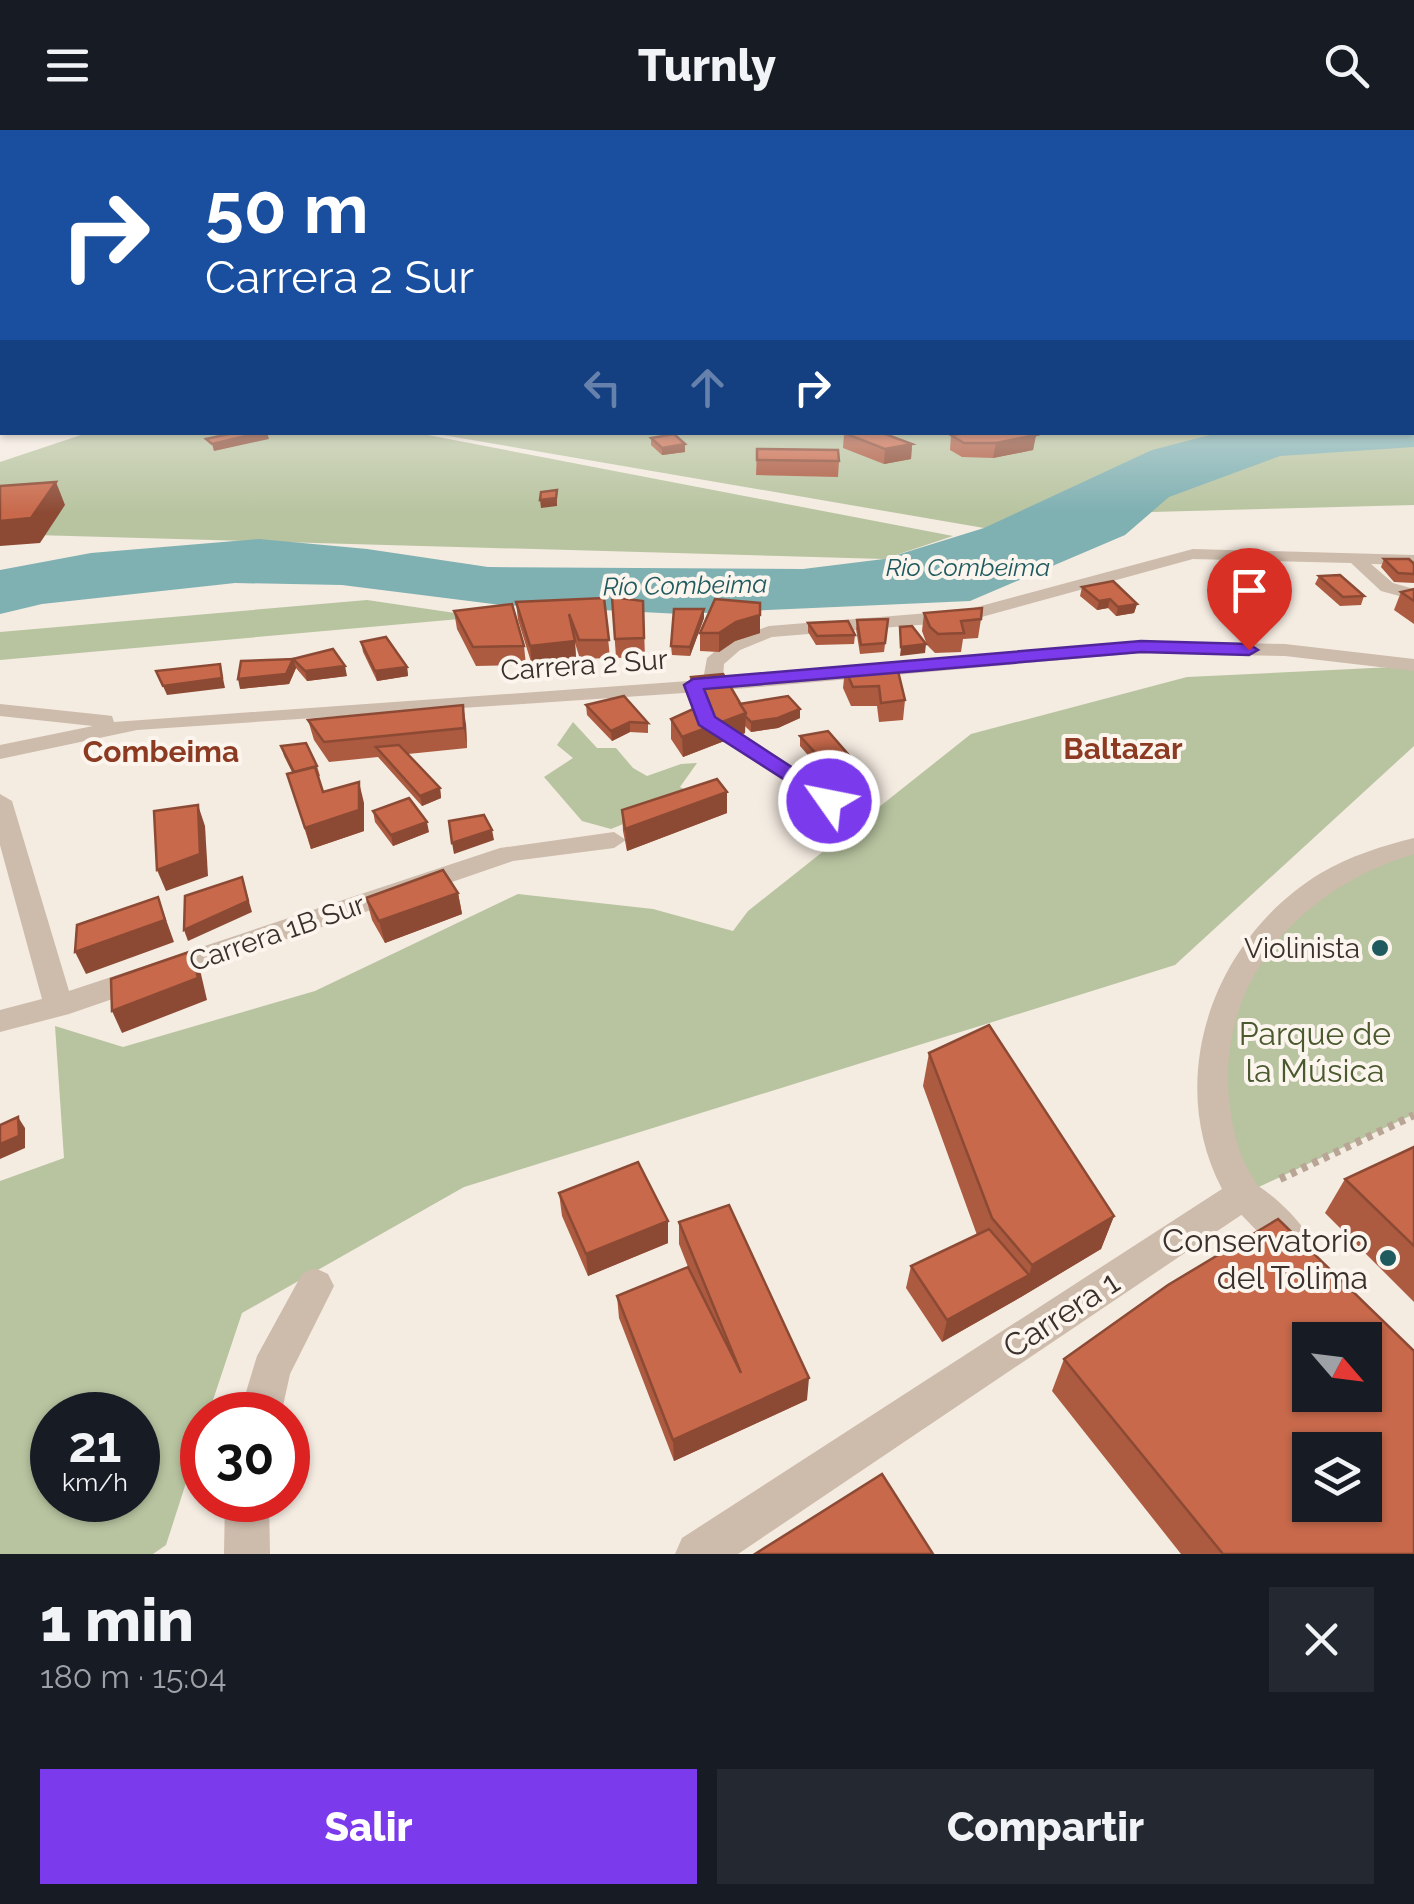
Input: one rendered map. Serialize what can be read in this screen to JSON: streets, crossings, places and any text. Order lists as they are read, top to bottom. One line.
{"streets":{"street":["Carrera 2 Sur","Carrera 1B Sur","Carrera 1"]},"districts":["Baltazar","Combeima"],"water":["Rio Combeima","Río Combeima"],"parks":["Parque de la Música"],"places":["Violinista","Conservatorio del Tolima"],"north":"bottom right","page":{"header":"Turnly","turn":["50 m","Carrera 2 Sur"],"speed":"21 km/h","limit":"30","heading":["1 min","180 m · 15:04"],"buttons":["Salir","Compartir"]}}
